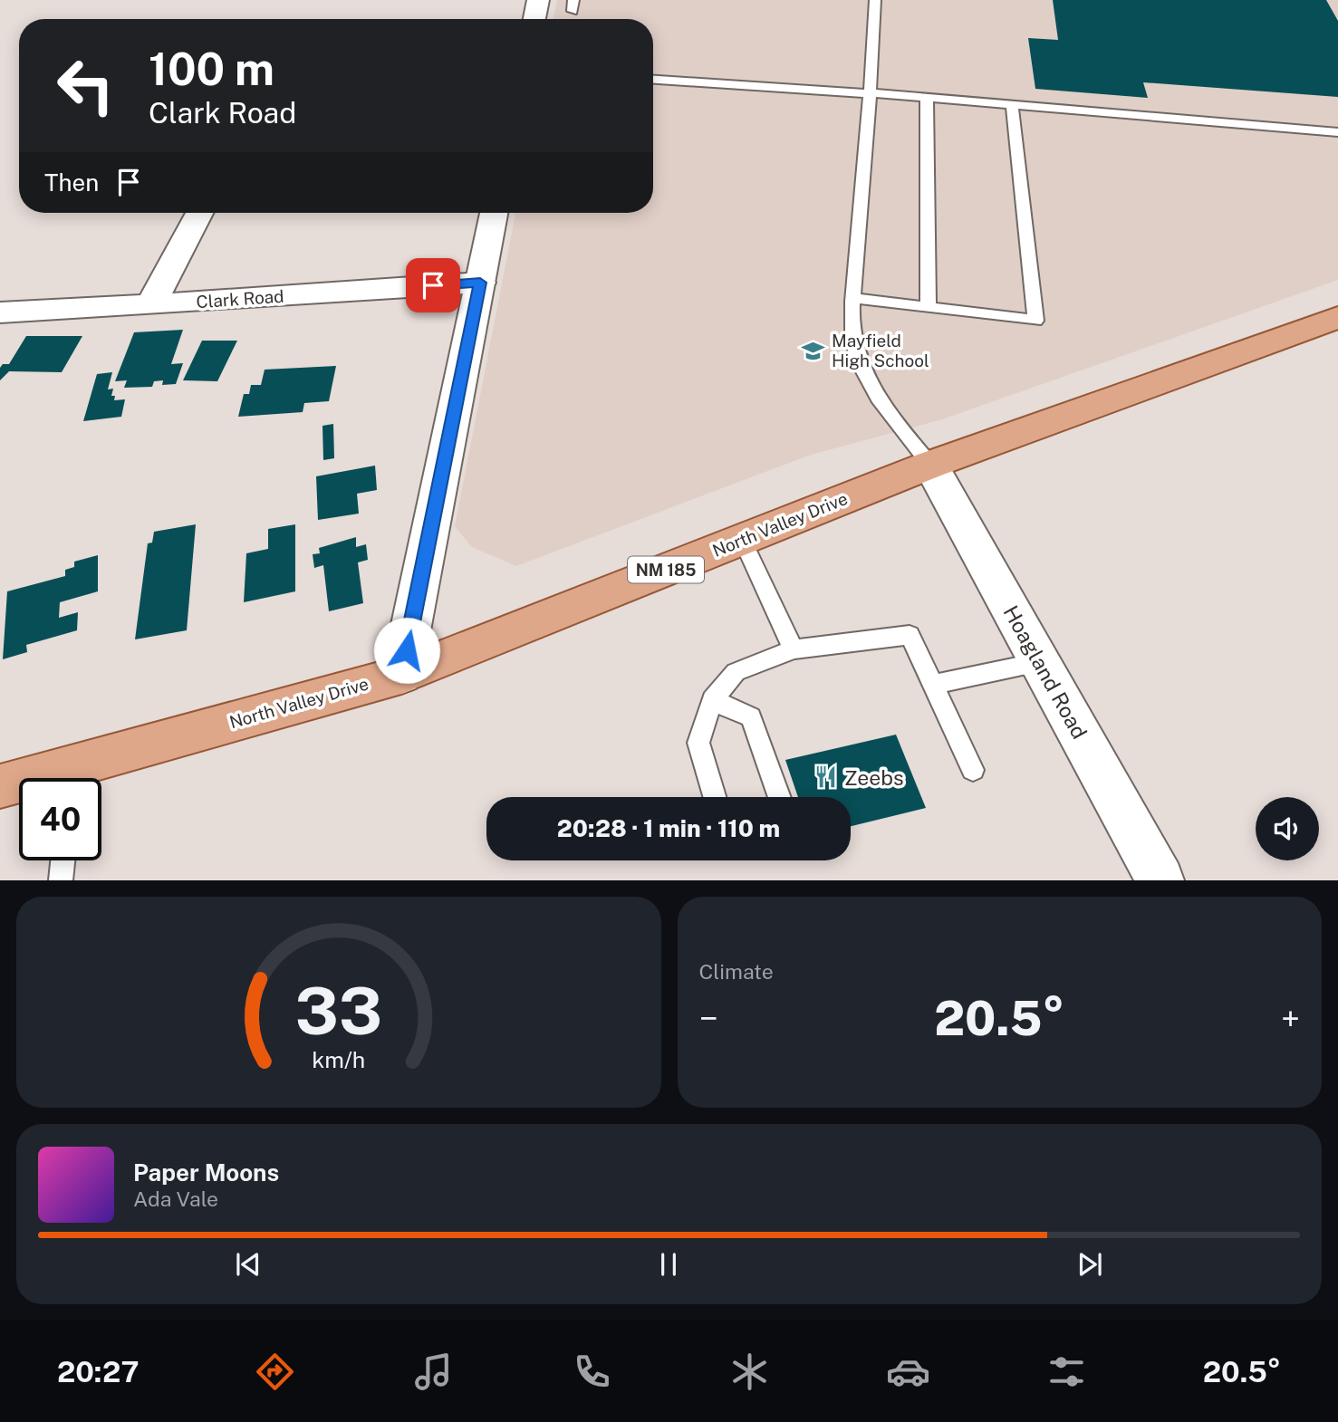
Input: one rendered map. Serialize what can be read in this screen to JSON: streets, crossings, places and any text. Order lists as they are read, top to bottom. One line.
{"streets":{"main road":["North Valley Drive","NM 185"],"street":["Clark Road","Hoagland Road"]},"crossings":[["North Valley Drive","Hoagland Road"]],"places":{"school or university":["Mayfield High School"],"restaurant":["Zeebs"]},"page":{"turn":["100 m","Clark Road"],"then":"Then","limit":"40","trip":"20:28 · 1 min · 110 m","tile":"Climate","heat":["−","20.5°","+"],"song":["Paper Moons","Ada Vale"],"tabs":["20:27","20.5°"],"gauge":["33","km/h"]}}
